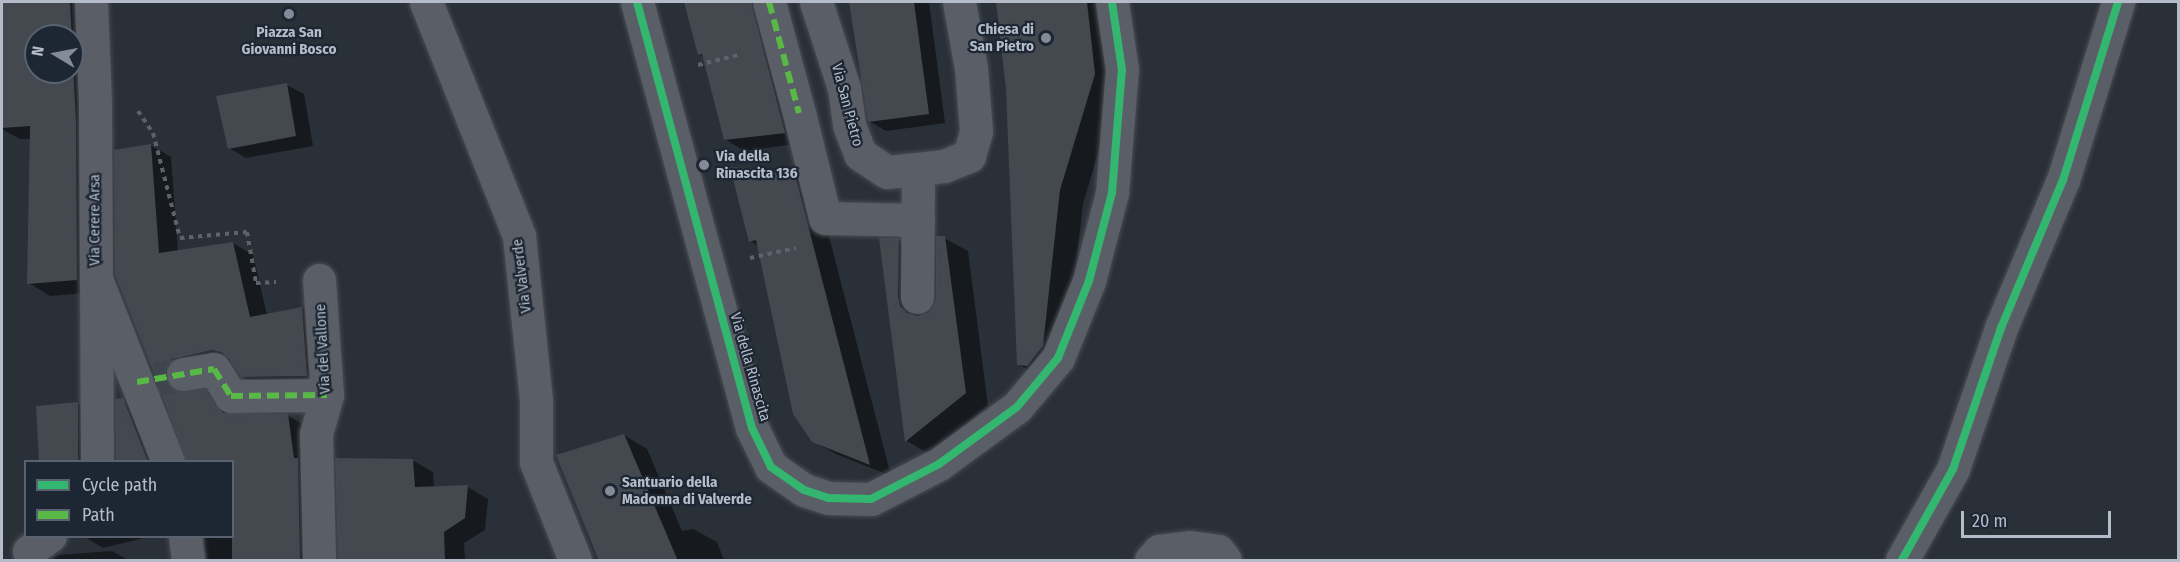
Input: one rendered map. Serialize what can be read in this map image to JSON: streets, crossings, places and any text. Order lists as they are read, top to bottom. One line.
{"streets":{"street":["Via San Pietro","Via Cerere Arsa","Via Valverde","Via del Vallone","Via della Rinascita"]},"places":["Piazza San Giovanni Bosco","Chiesa di San Pietro","Via della Rinascita 136","Santuario della Madonna di Valverde"],"legend":["Cycle path","Path"],"scale_bar":"20 m","north":"left"}
